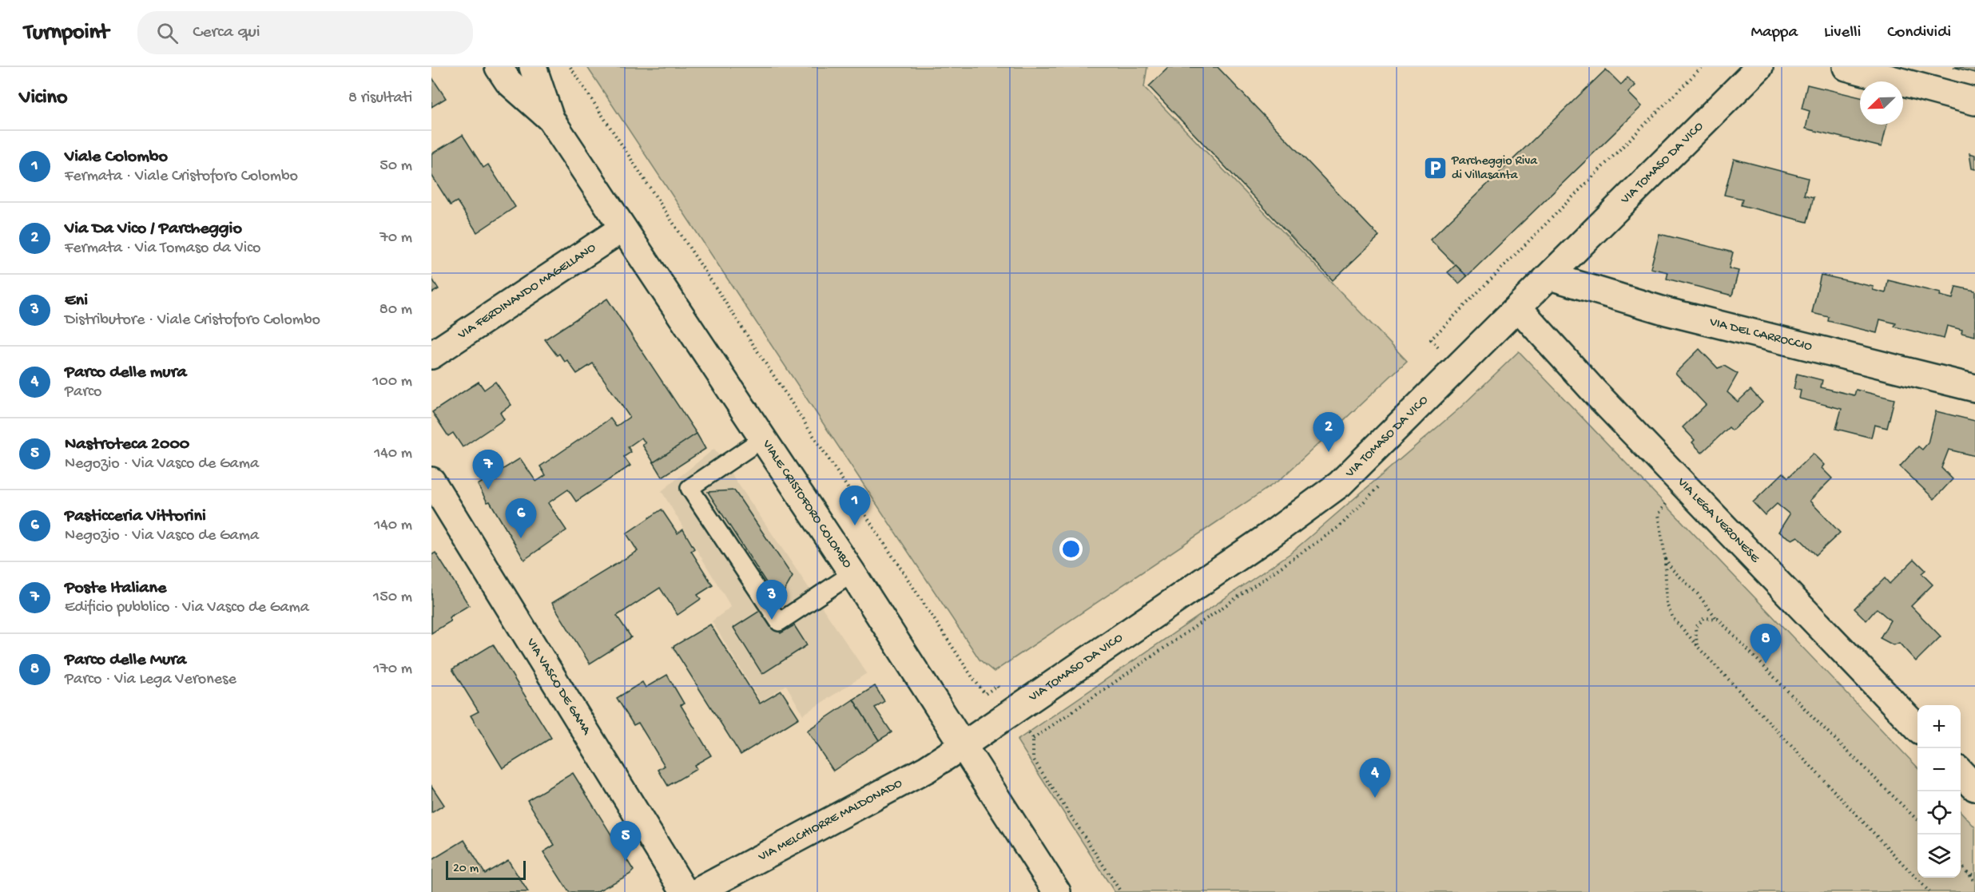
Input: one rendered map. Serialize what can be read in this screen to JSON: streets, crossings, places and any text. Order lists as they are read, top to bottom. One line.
{"streets":{"street":["VIA TOMASO DA VICO","VIA FERDINANDO MAGELLANO","VIA DEL CARROCCIO","VIALE CRISTOFORO COLOMBO","VIA LEGA VERONESE","VIA VASCO DE GAMA","VIA MELCHIORRE MALDONADO"]},"crossings":[["VIA TOMASO DA VICO","VIA DEL CARROCCIO"],["VIA TOMASO DA VICO","VIALE CRISTOFORO COLOMBO"],["VIA TOMASO DA VICO","VIA LEGA VERONESE"],["VIA TOMASO DA VICO","VIA MELCHIORRE MALDONADO"],["VIA FERDINANDO MAGELLANO","VIALE CRISTOFORO COLOMBO"],["VIALE CRISTOFORO COLOMBO","VIA MELCHIORRE MALDONADO"]],"places":{"parking":["Parcheggio Riva di Villasanta"]},"scale_bar":"20 m","north":"bottom left","page":{"header":"Turnpoint","search":"Cerca qui","nav":["Mappa","Livelli","Condividi"],"heading":["Vicino","8 risultati"],"list":[{"mark":"1","name":"Viale Colombo","note":"Fermata · Viale Cristoforo Colombo","value":"50 m"},{"mark":"2","name":"Via Da Vico / Parcheggio","note":"Fermata · Via Tomaso da Vico","value":"70 m"},{"mark":"3","name":"Eni","note":"Distributore · Viale Cristoforo Colombo","value":"80 m"},{"mark":"4","name":"Parco delle mura","note":"Parco","value":"100 m"},{"mark":"5","name":"Nastroteca 2000","note":"Negozio · Via Vasco de Gama","value":"140 m"},{"mark":"6","name":"Pasticceria Vittorini","note":"Negozio · Via Vasco de Gama","value":"140 m"},{"mark":"7","name":"Poste Italiane","note":"Edificio pubblico · Via Vasco de Gama","value":"150 m"},{"mark":"8","name":"Parco delle Mura","note":"Parco · Via Lega Veronese","value":"170 m"}],"pins":["2","7","1","6","3","8","4","5"],"map_buttons":["+","−"],"scale":"20 m"}}
